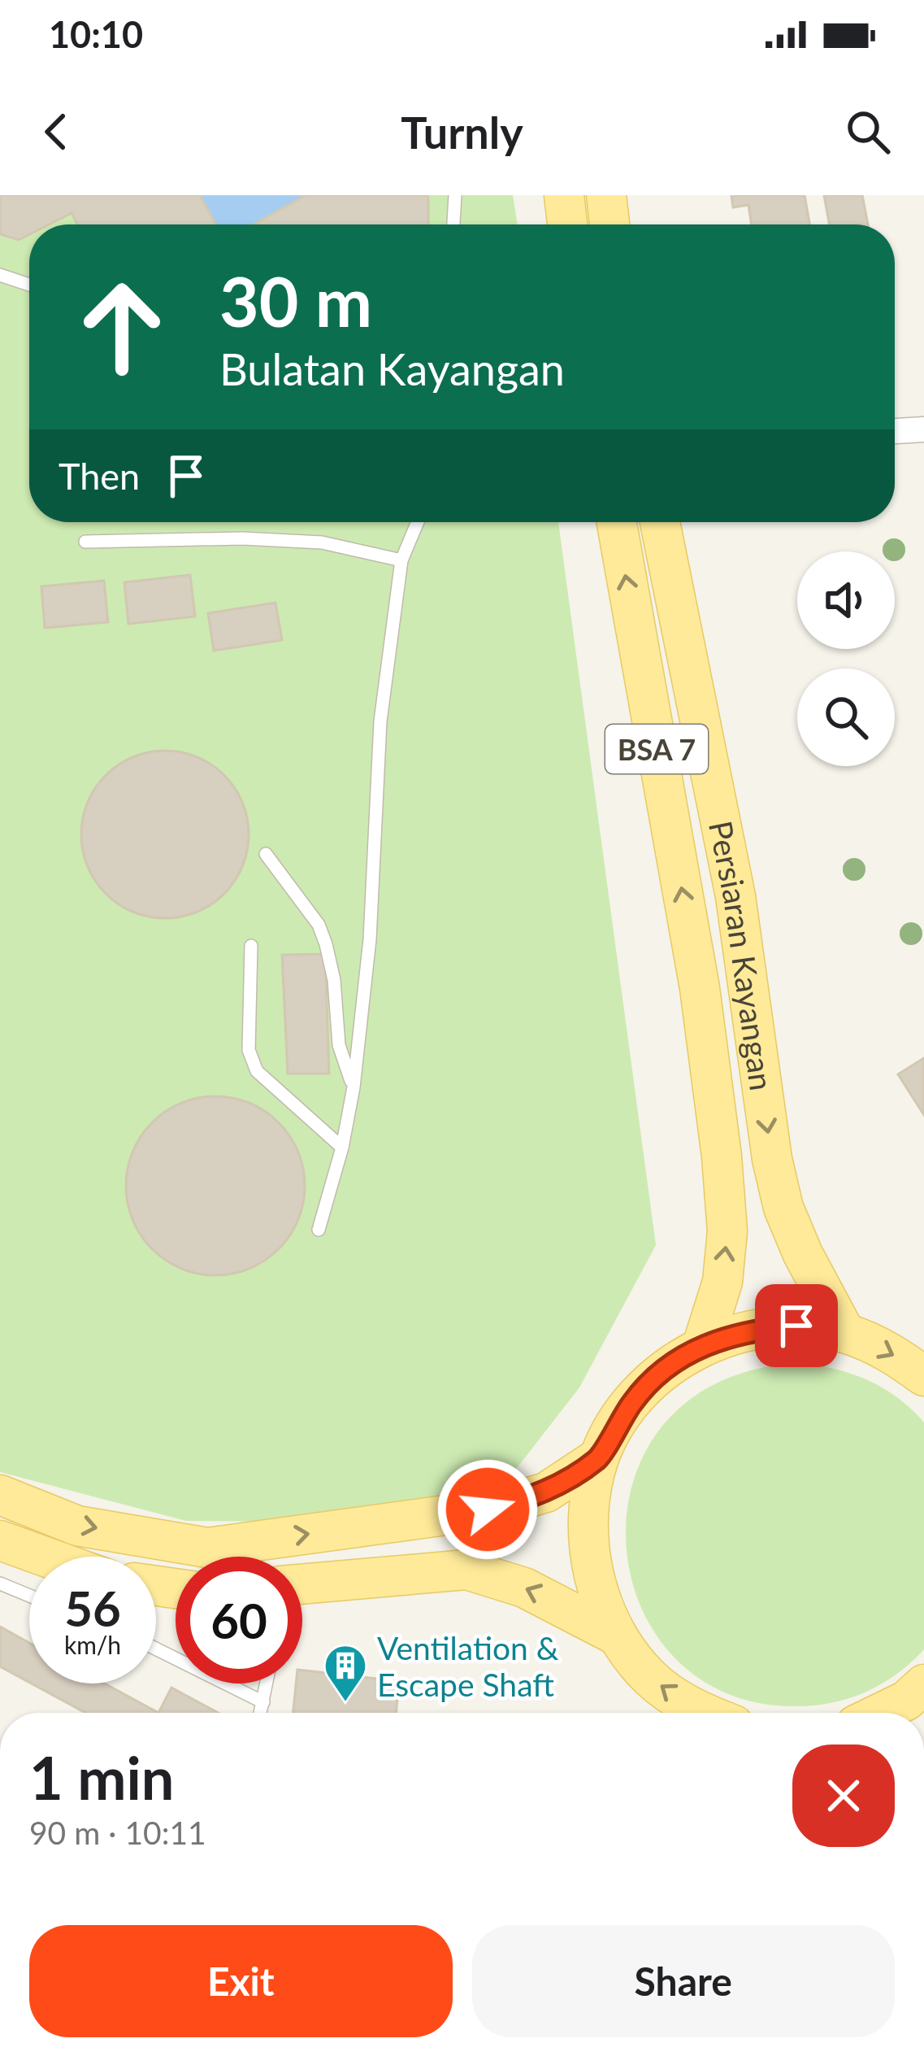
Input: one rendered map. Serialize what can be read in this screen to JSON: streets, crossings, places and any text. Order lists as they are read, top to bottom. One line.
{"streets":{"main road":["BSA 7","Persiaran Kayangan"]},"places":{"building":["Ventilation & Escape Shaft"]},"page":{"status":"10:10","header":"Turnly","turn":["30 m","Bulatan Kayangan"],"then":"Then","speed":"56 km/h","limit":"60","heading":["1 min","90 m · 10:11"],"buttons":["Exit","Share"]}}
